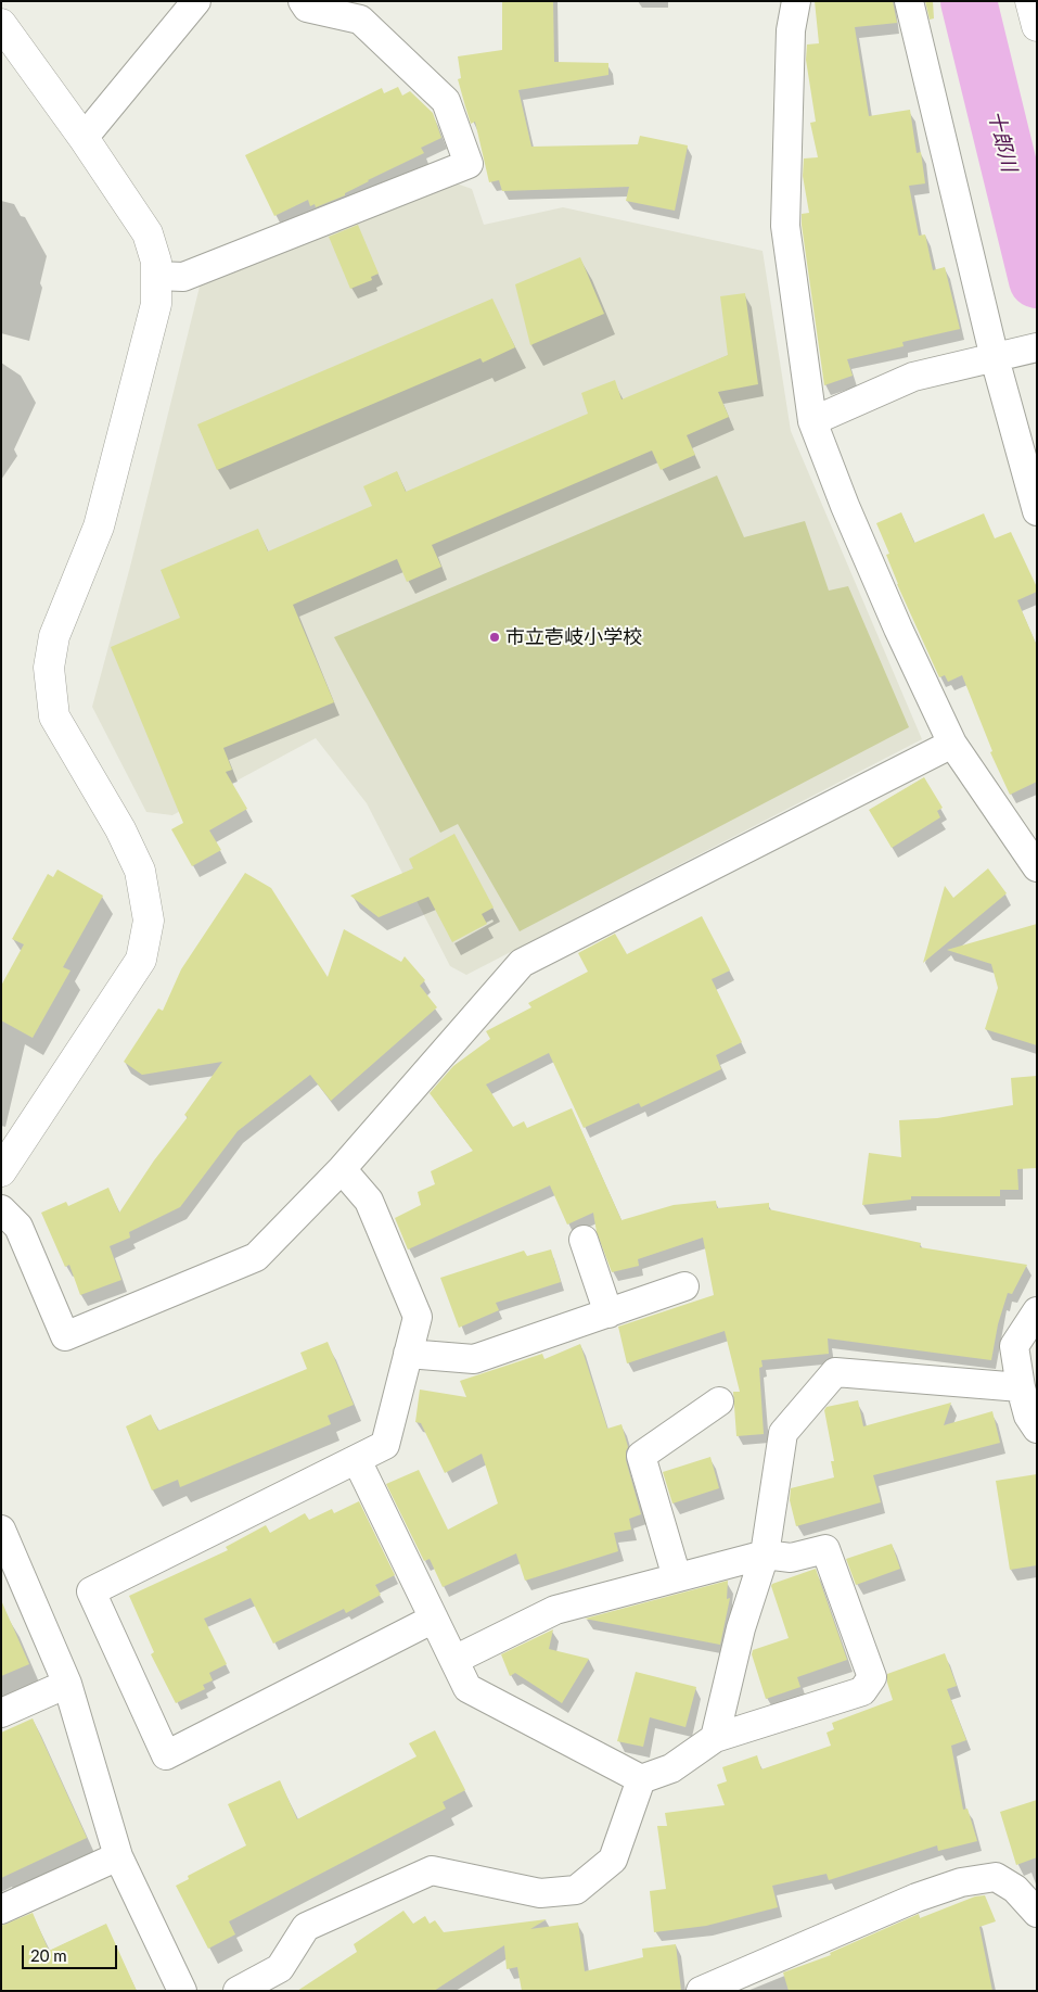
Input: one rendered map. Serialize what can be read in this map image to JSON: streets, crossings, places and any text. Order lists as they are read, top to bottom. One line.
{"water":["十郎川"],"places":["市立壱岐小学校"],"scale_bar":"20 m"}
